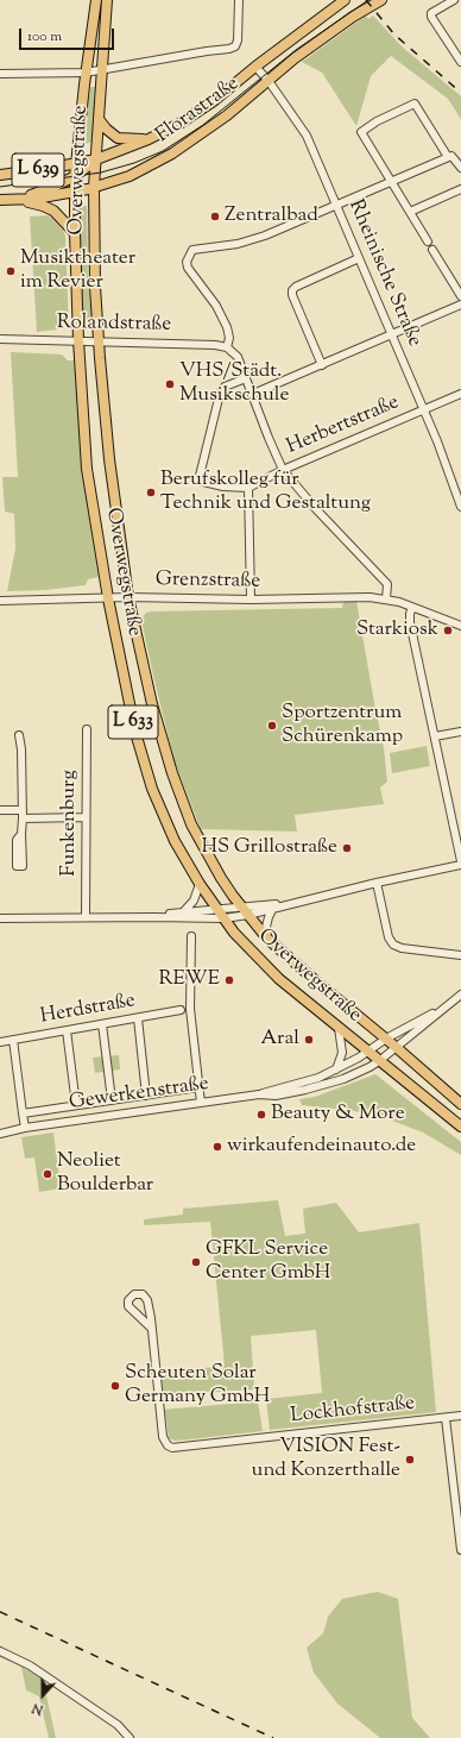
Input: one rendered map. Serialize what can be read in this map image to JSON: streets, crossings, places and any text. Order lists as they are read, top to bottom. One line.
{"streets":{"main road":["Florastraße","L 639","Overwegstraße","L 633"],"street":["Rheinische Straße","Rolandstraße","Herbertstraße","Grenzstraße","Funkenburg","Herdstraße","Gewerkenstraße","Lockhofstraße"]},"crossings":[["Florastraße","Overwegstraße"],["Florastraße","Rheinische Straße"],["Overwegstraße","Rolandstraße"],["Overwegstraße","Grenzstraße"],["Overwegstraße","L 633"],["Overwegstraße","Gewerkenstraße"],["Rheinische Straße","Herbertstraße"],["L 633","Gewerkenstraße"]],"places":["Zentralbad","Musiktheater im Revier","VHS/Städt. Musikschule","Berufskolleg für Technik und Gestaltung","Starkiosk","Sportzentrum Schürenkamp","HS Grillostraße","REWE","Aral","Beauty & More","wirkaufendeinauto.de","Neoliet Boulderbar","GFKL Service Center GmbH","Scheuten Solar Germany GmbH","VISION Fest- und Konzerthalle"],"scale_bar":"100 m","north":"bottom"}
